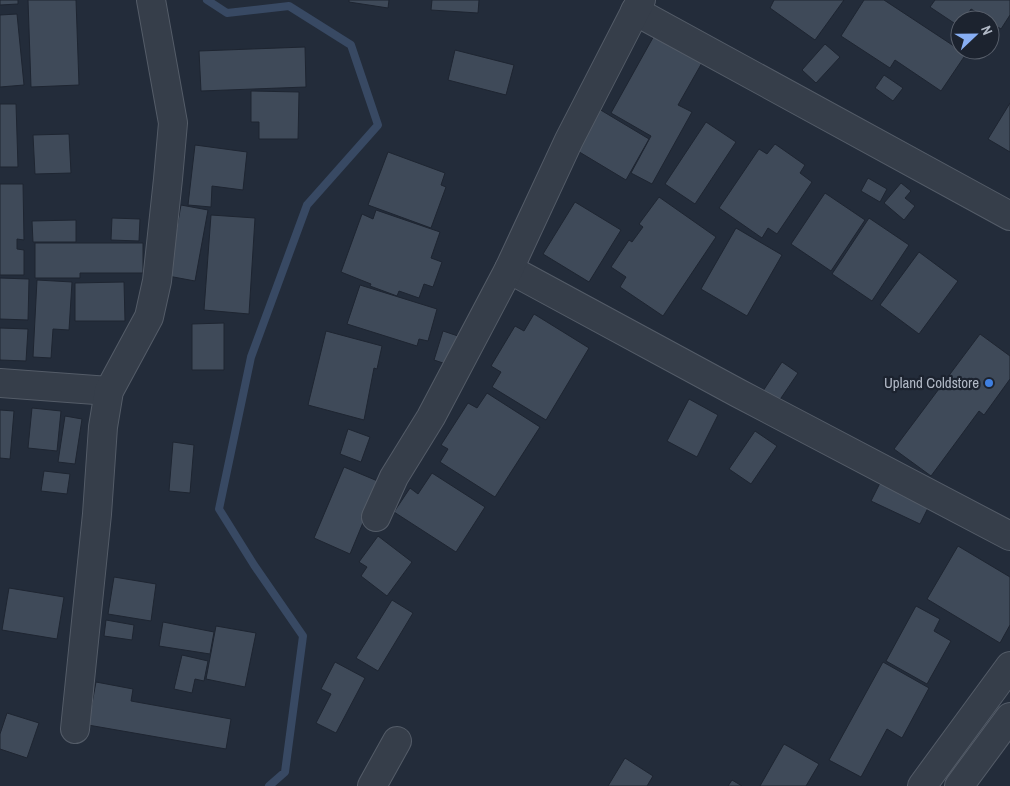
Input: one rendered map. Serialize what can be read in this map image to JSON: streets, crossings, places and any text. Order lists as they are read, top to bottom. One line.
{"places":["Upland Coldstore"],"north":"right"}
